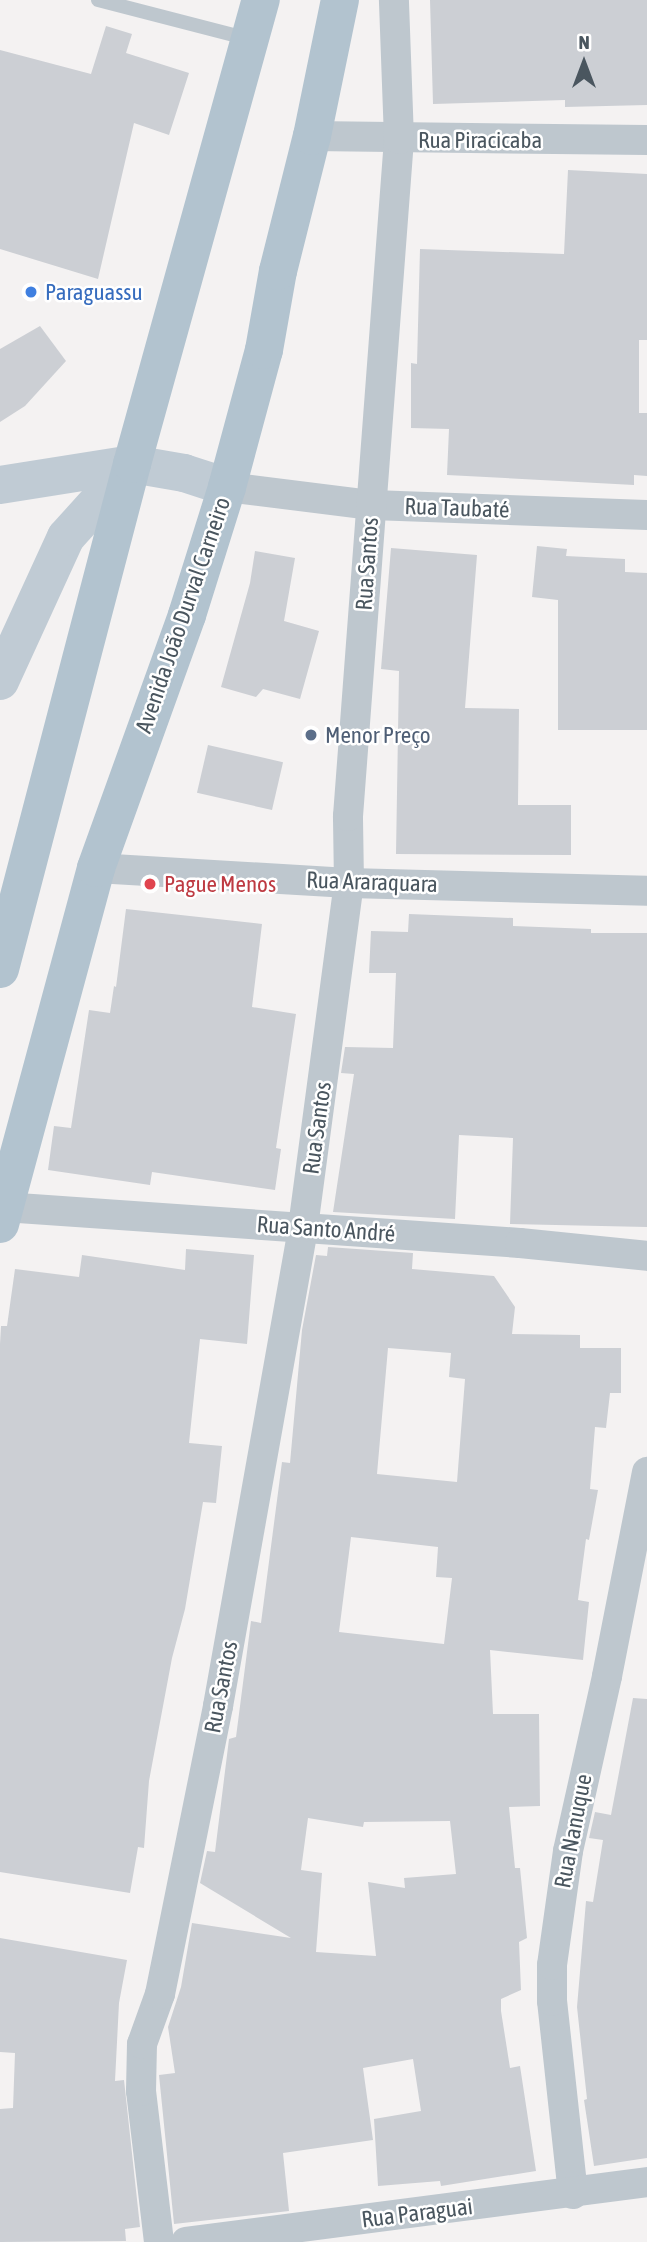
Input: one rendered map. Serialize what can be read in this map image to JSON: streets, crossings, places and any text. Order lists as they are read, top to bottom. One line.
{"streets":{"main road":["Avenida João Durval Carneiro"],"street":["Rua Piracicaba","Rua Taubaté","Rua Santos","Rua Araraquara","Rua Santo André","Rua Nanuque","Rua Paraguai"]},"crossings":[["Rua Piracicaba","Rua Santos"],["Rua Piracicaba","Avenida João Durval Carneiro"],["Rua Taubaté","Rua Santos"],["Rua Taubaté","Avenida João Durval Carneiro"],["Rua Santos","Rua Araraquara"],["Rua Santos","Rua Santo André"],["Avenida João Durval Carneiro","Rua Araraquara"],["Avenida João Durval Carneiro","Rua Santo André"],["Rua Nanuque","Rua Paraguai"]],"places":["Paraguassu","Menor Preço","Pague Menos"],"north":"top"}
